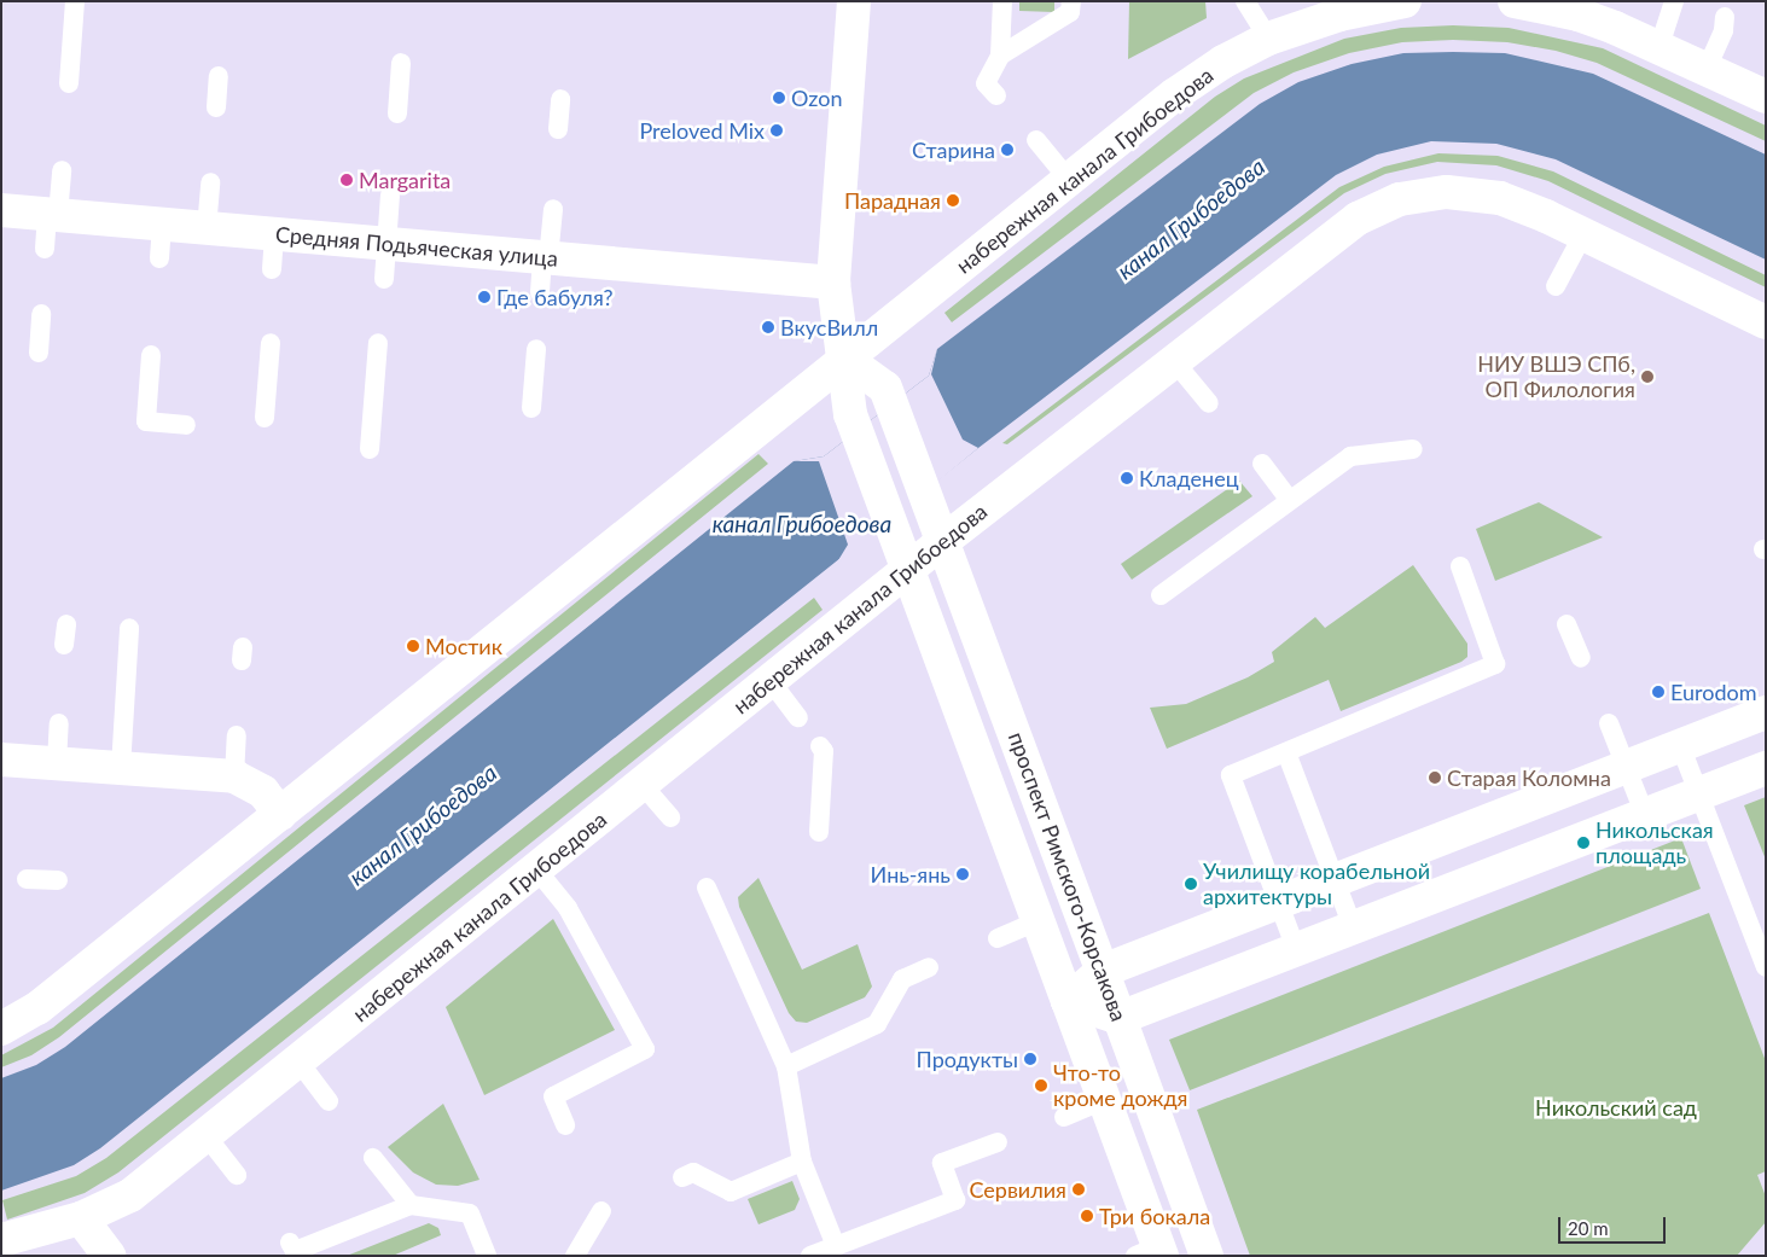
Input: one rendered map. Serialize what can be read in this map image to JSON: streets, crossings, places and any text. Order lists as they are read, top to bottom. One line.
{"streets":{"street":["набережная канала Грибоедова","Средняя Подьяческая улица","проспект Римского-Корсакова"]},"crossings":[["набережная канала Грибоедова","проспект Римского-Корсакова"]],"water":["канал Грибоедова"],"parks":["Никольский сад"],"places":["Ozon","Preloved Mix","Старина","Margarita","Парадная","Где бабуля?","ВкусВилл","НИУ ВШЭ СПб, ОП Филология","Кладенец","Мостик","Eurodom","Старая Коломна","Никольская площадь","Инь-янь","Училищу корабельной архитектуры","Продукты","Что-то кроме дождя","Сервилия","Три бокала"],"scale_bar":"20 m"}
